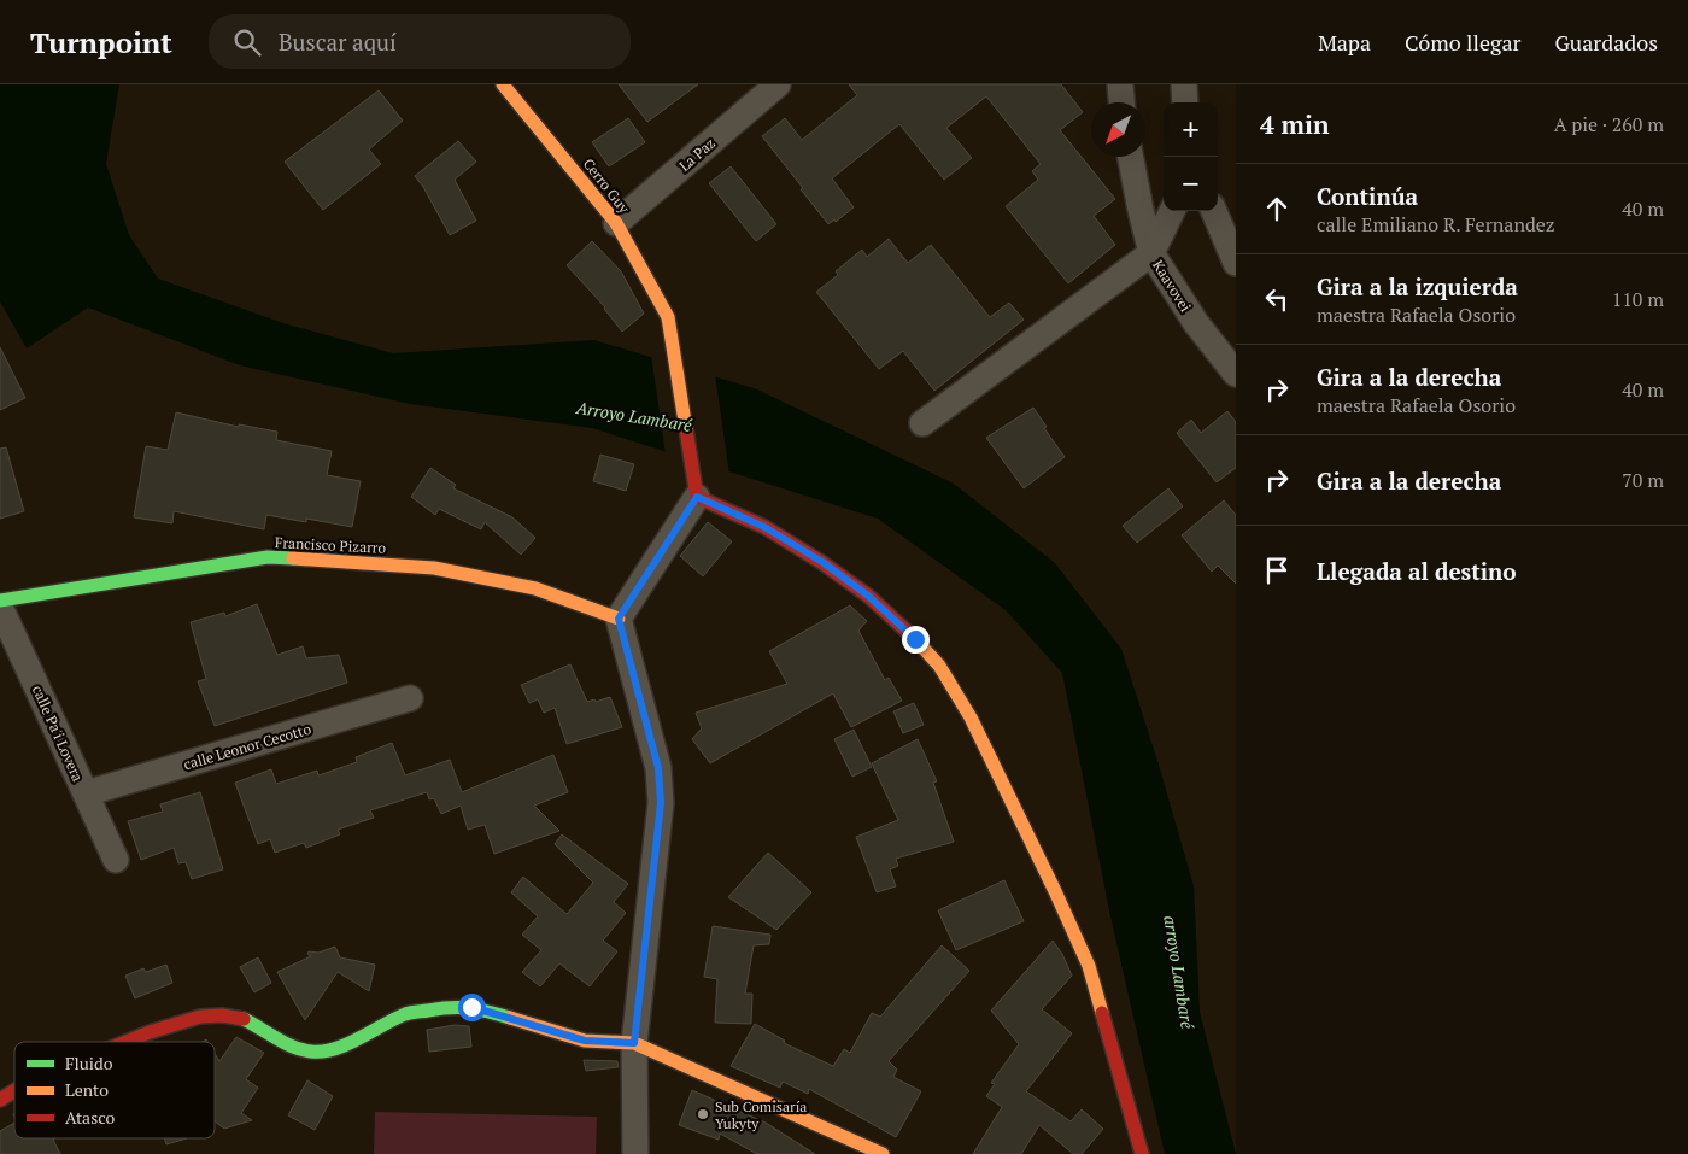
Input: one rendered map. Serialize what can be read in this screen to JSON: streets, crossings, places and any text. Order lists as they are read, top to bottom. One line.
{"streets":{"street":["La Paz","Cerro Guy","Kaavovei","Francisco Pizarro","calle Pa'i Lovera","calle Leonor Cecotto"]},"crossings":[["La Paz","Cerro Guy"],["calle Pa'i Lovera","calle Leonor Cecotto"]],"water":["Arroyo Lambaré","arroyo Lambaré"],"places":["Sub Comisaría Yukyty"],"legend":["Fluido","Lento","Atasco"],"north":"bottom left","page":{"header":"Turnpoint","search":"Buscar aquí","nav":["Mapa","Cómo llegar","Guardados"],"heading":["4 min","A pie · 260 m"],"map_buttons":["+","−"],"list":[["Continúa","calle Emiliano R. Fernandez","40 m"],["Gira a la izquierda","maestra Rafaela Osorio","110 m"],["Gira a la derecha","maestra Rafaela Osorio","40 m"],["Gira a la derecha","70 m"],"Llegada al destino"]}}
